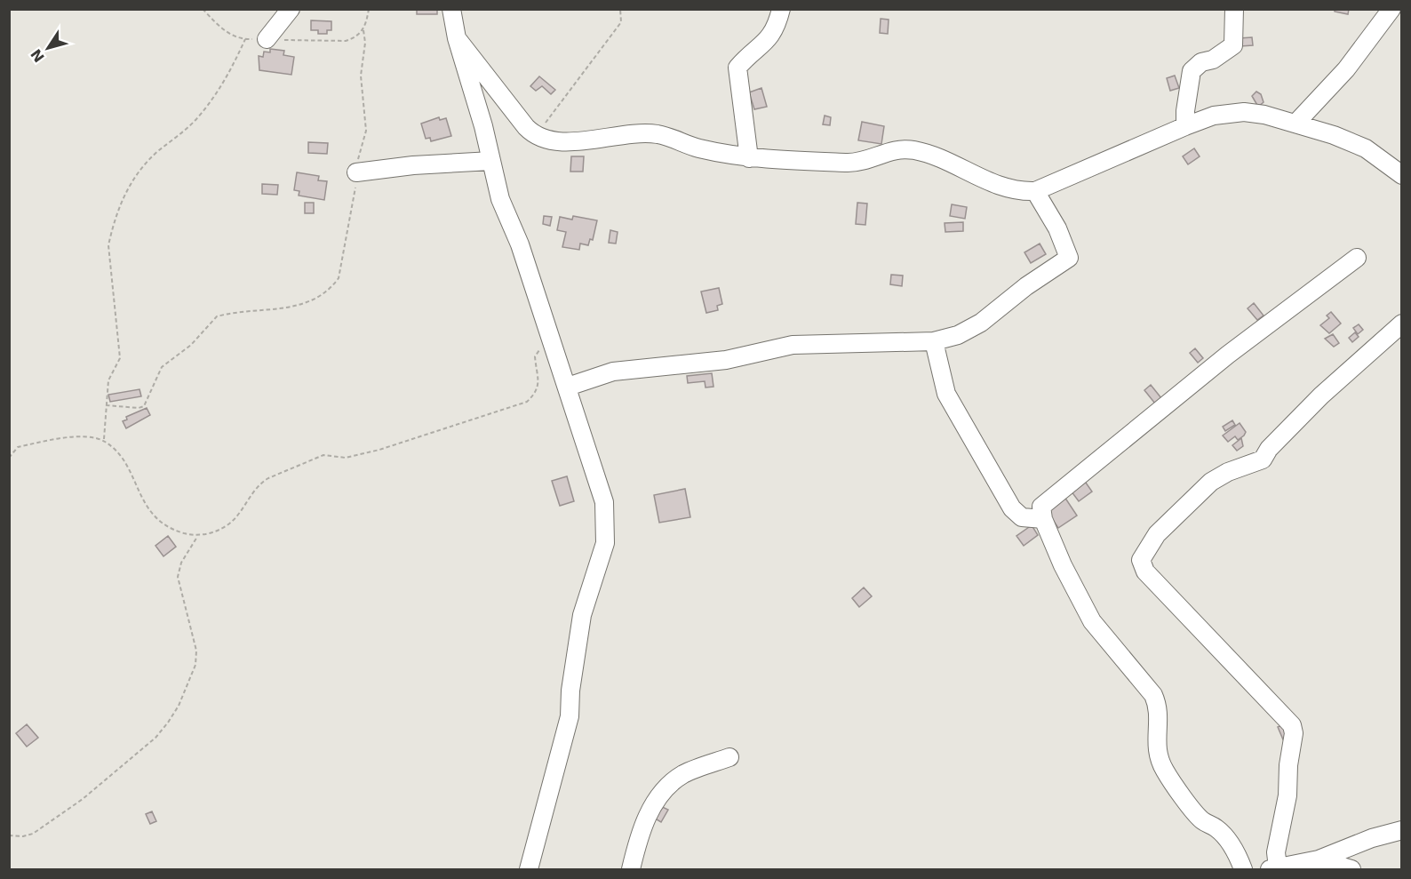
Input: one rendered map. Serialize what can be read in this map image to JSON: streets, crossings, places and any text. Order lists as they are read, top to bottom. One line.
{"north":"bottom left"}
